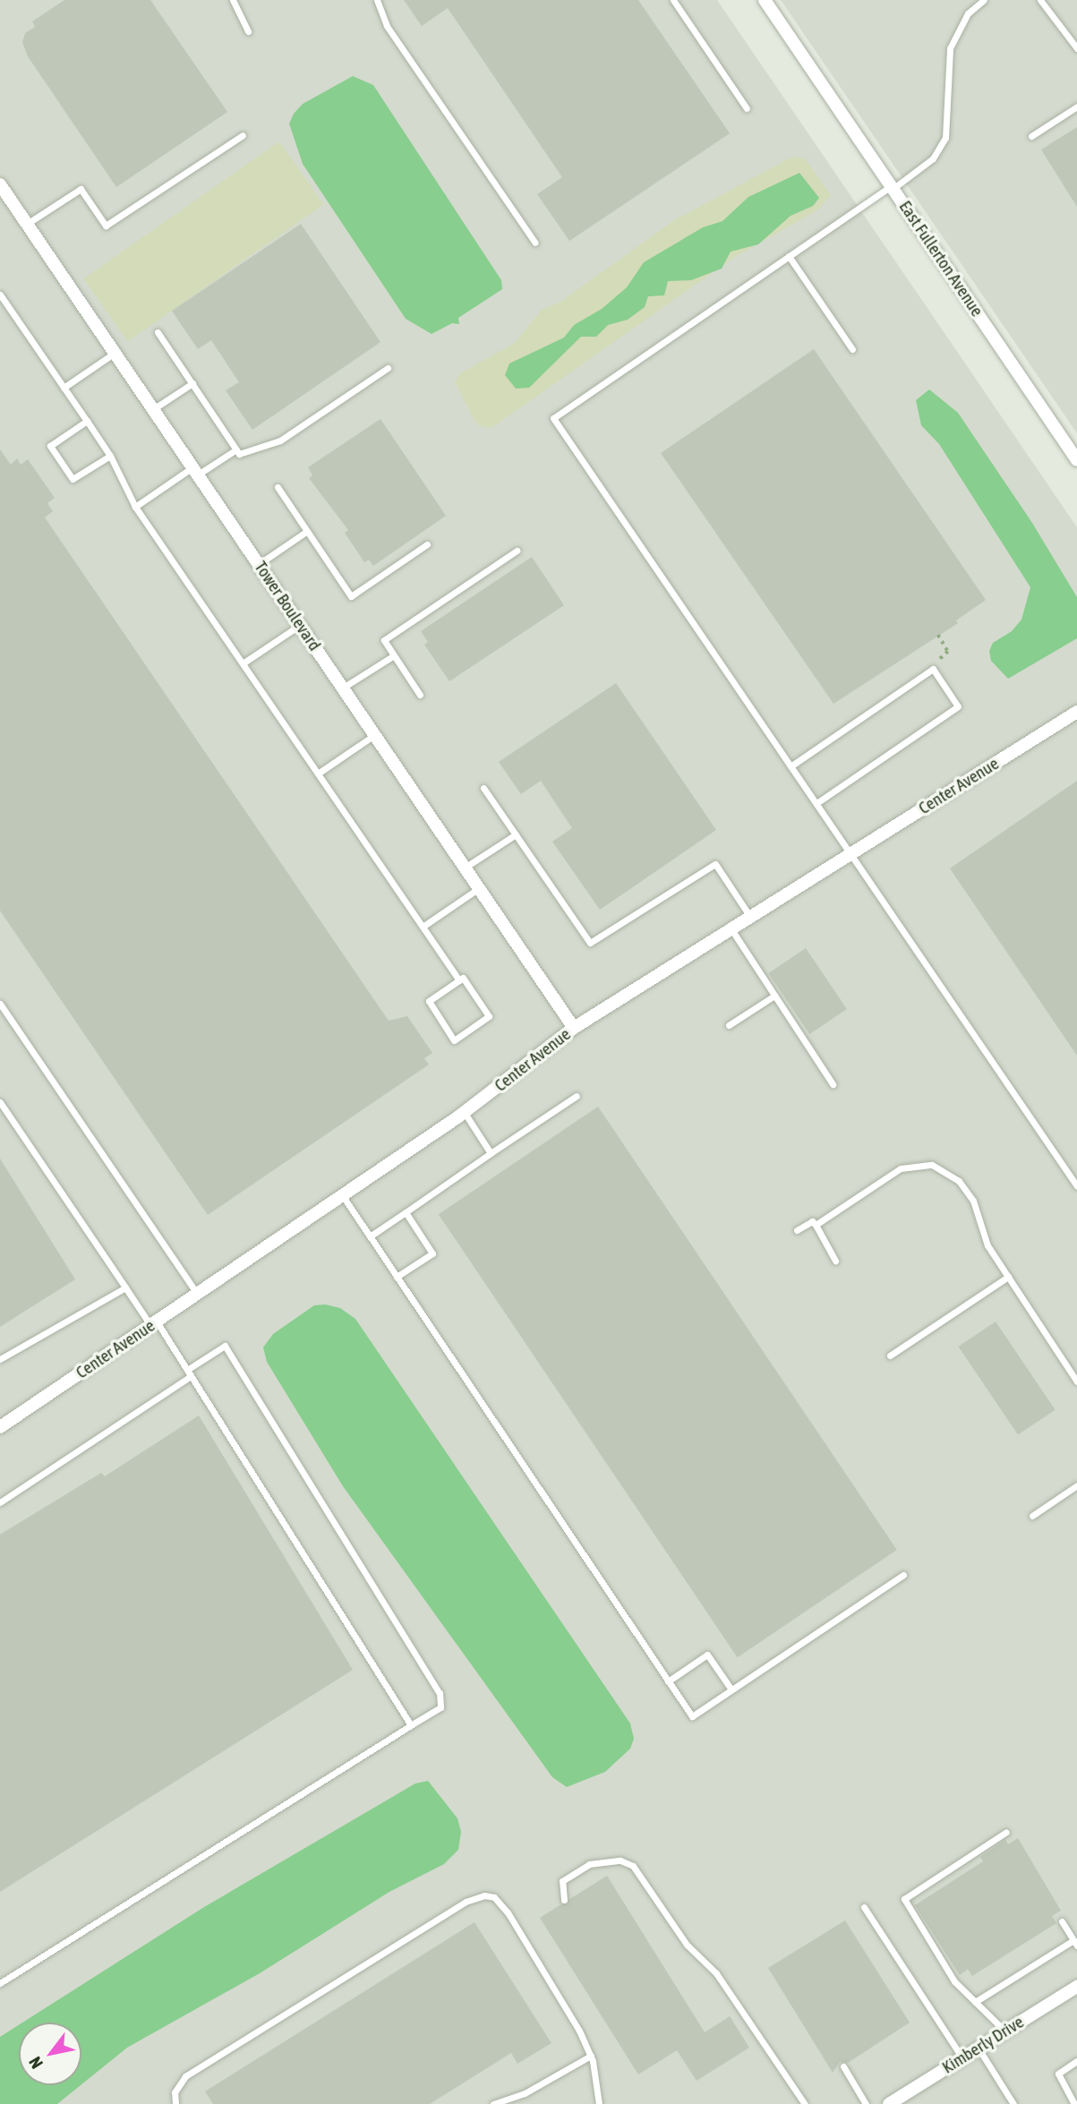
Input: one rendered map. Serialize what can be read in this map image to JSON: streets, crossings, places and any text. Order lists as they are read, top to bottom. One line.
{"streets":{"street":["East Fullerton Avenue","Tower Boulevard","Center Avenue","Kimberly Drive"]},"crossings":[["Tower Boulevard","Center Avenue"]],"north":"bottom left"}
